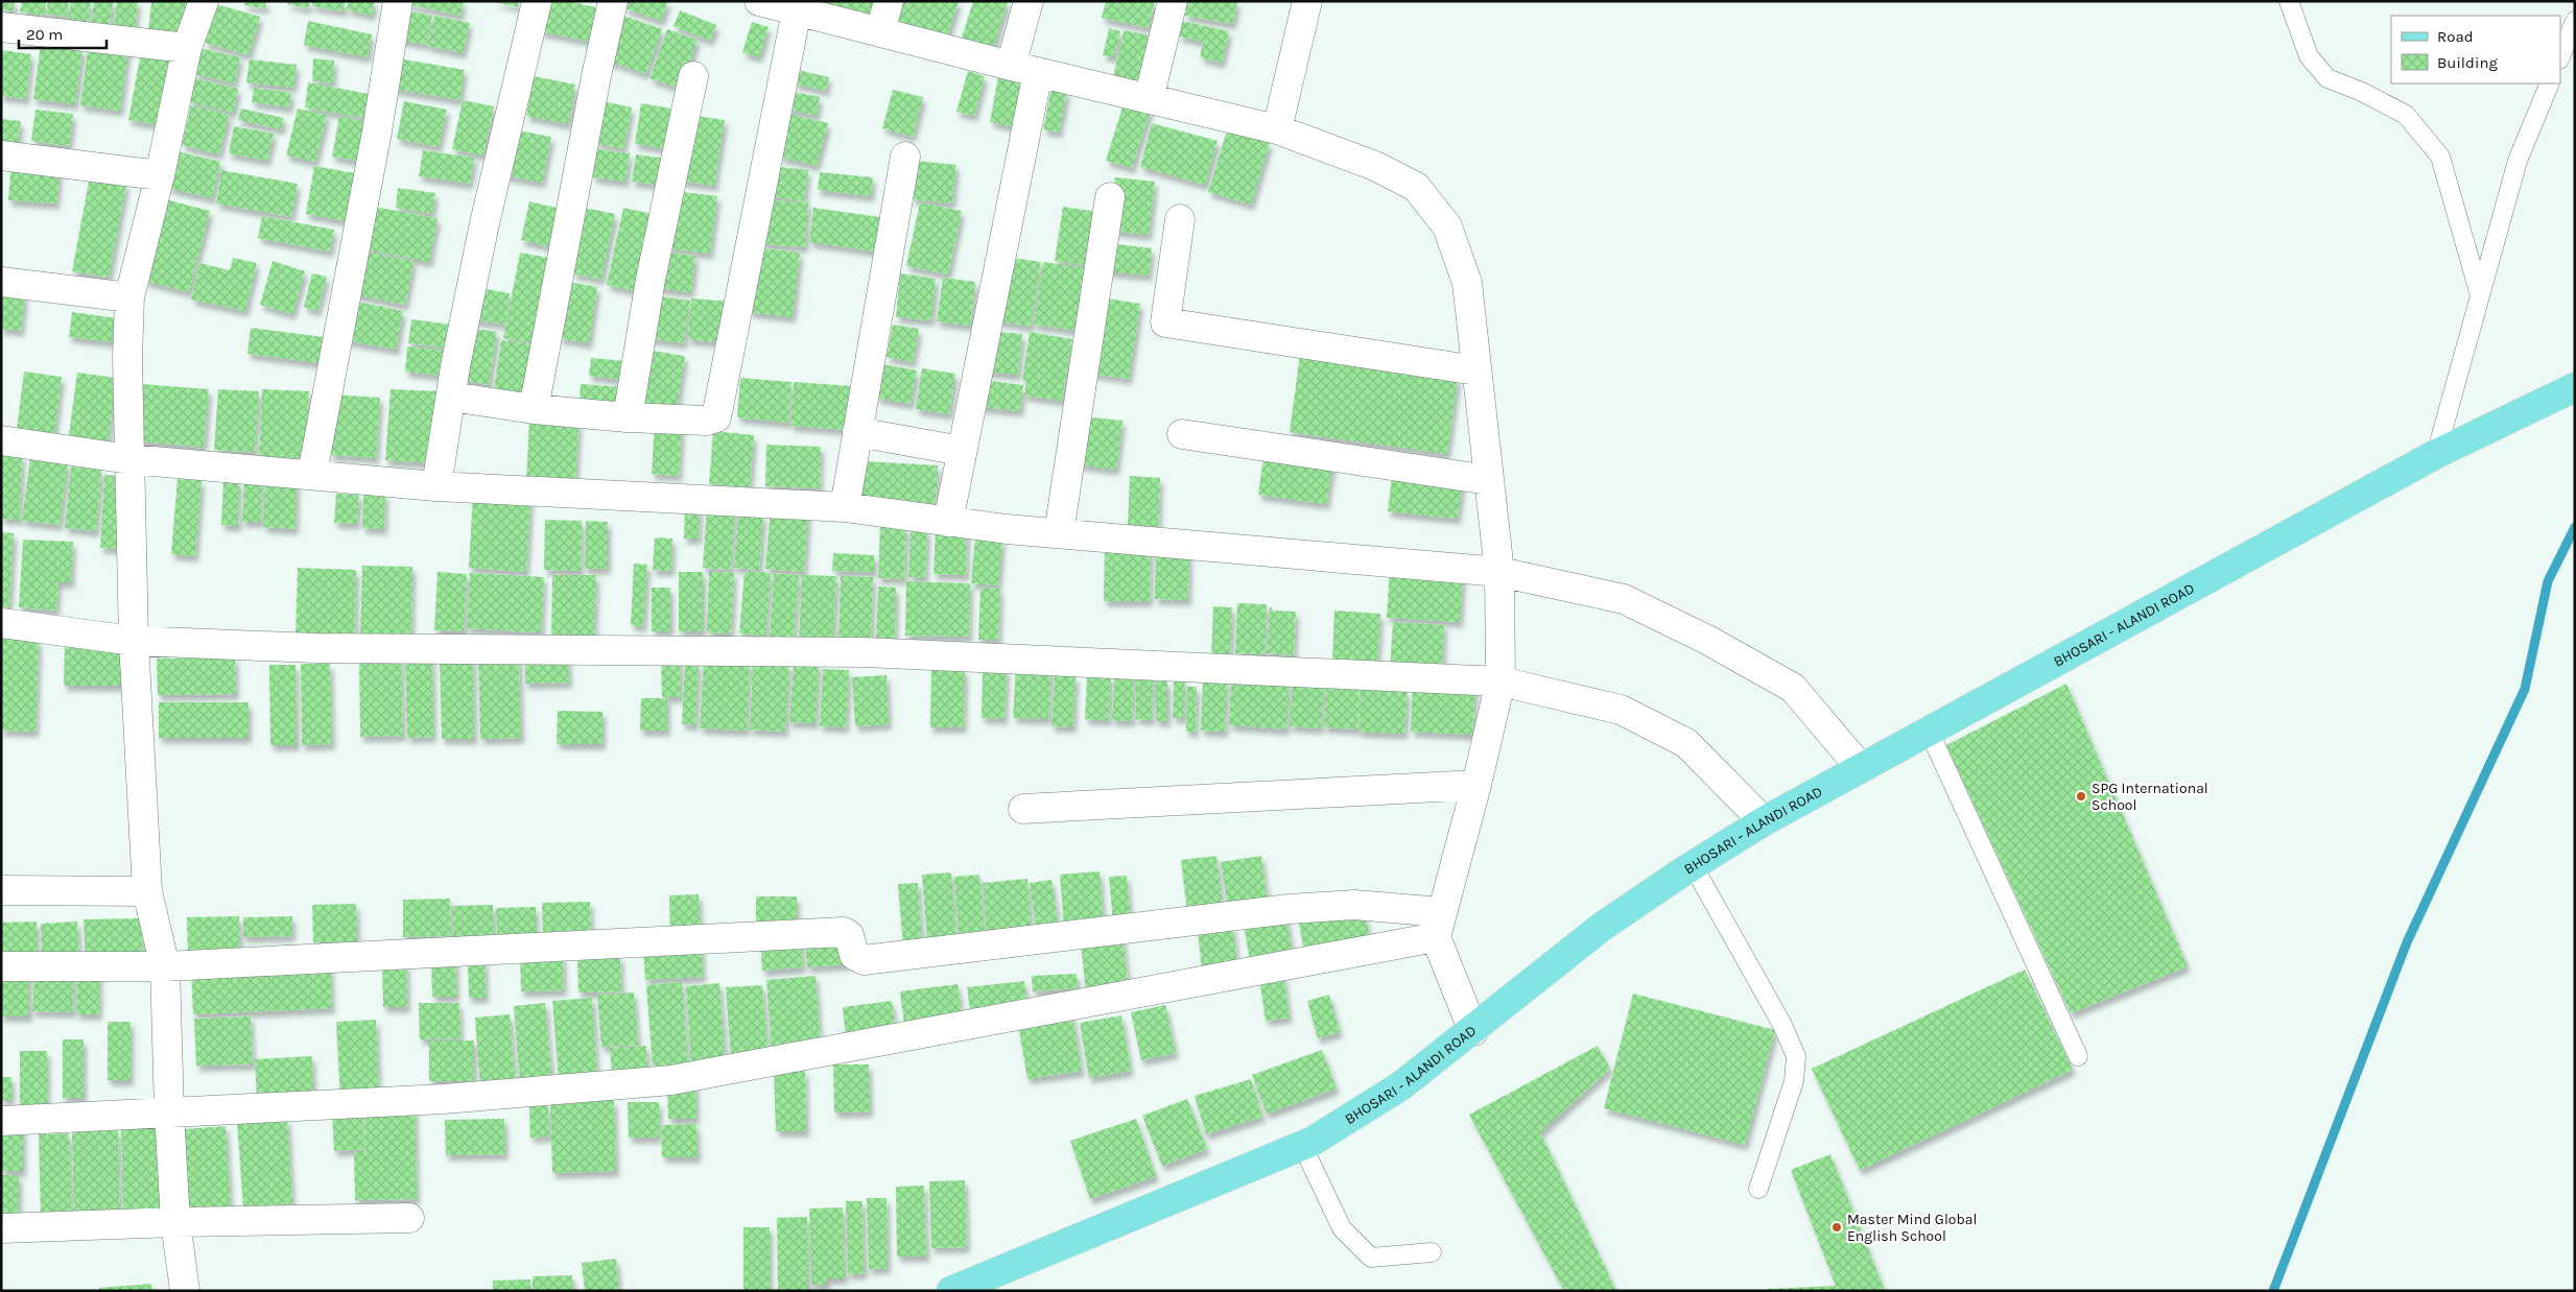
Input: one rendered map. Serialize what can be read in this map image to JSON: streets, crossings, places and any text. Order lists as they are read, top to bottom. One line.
{"streets":{"main road":["BHOSARI - ALANDI ROAD"]},"places":["SPG International School","Master Mind Global English School"],"legend":["Road","Building"],"scale_bar":"20 m"}
